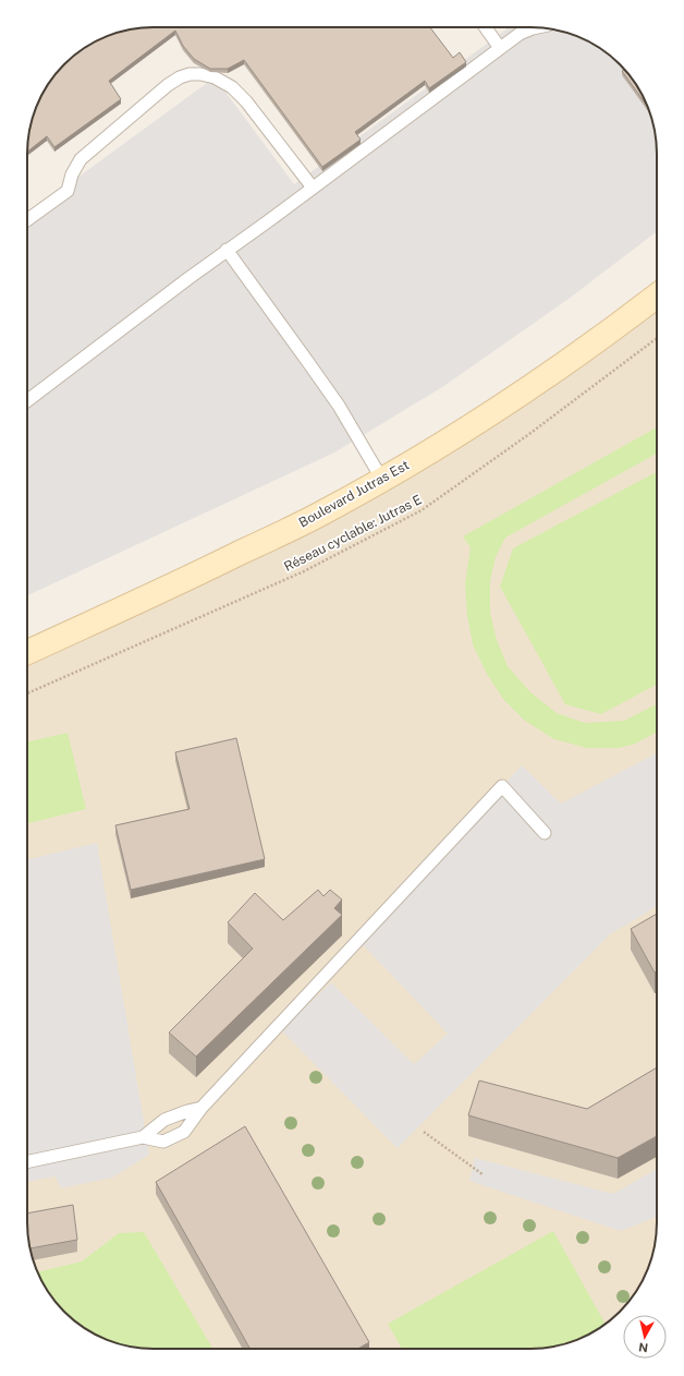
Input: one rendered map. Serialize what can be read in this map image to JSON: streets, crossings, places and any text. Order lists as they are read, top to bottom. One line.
{"streets":{"main road":["Boulevard Jutras Est"],"path":["Réseau cyclable: Jutras E"]},"north":"bottom"}
